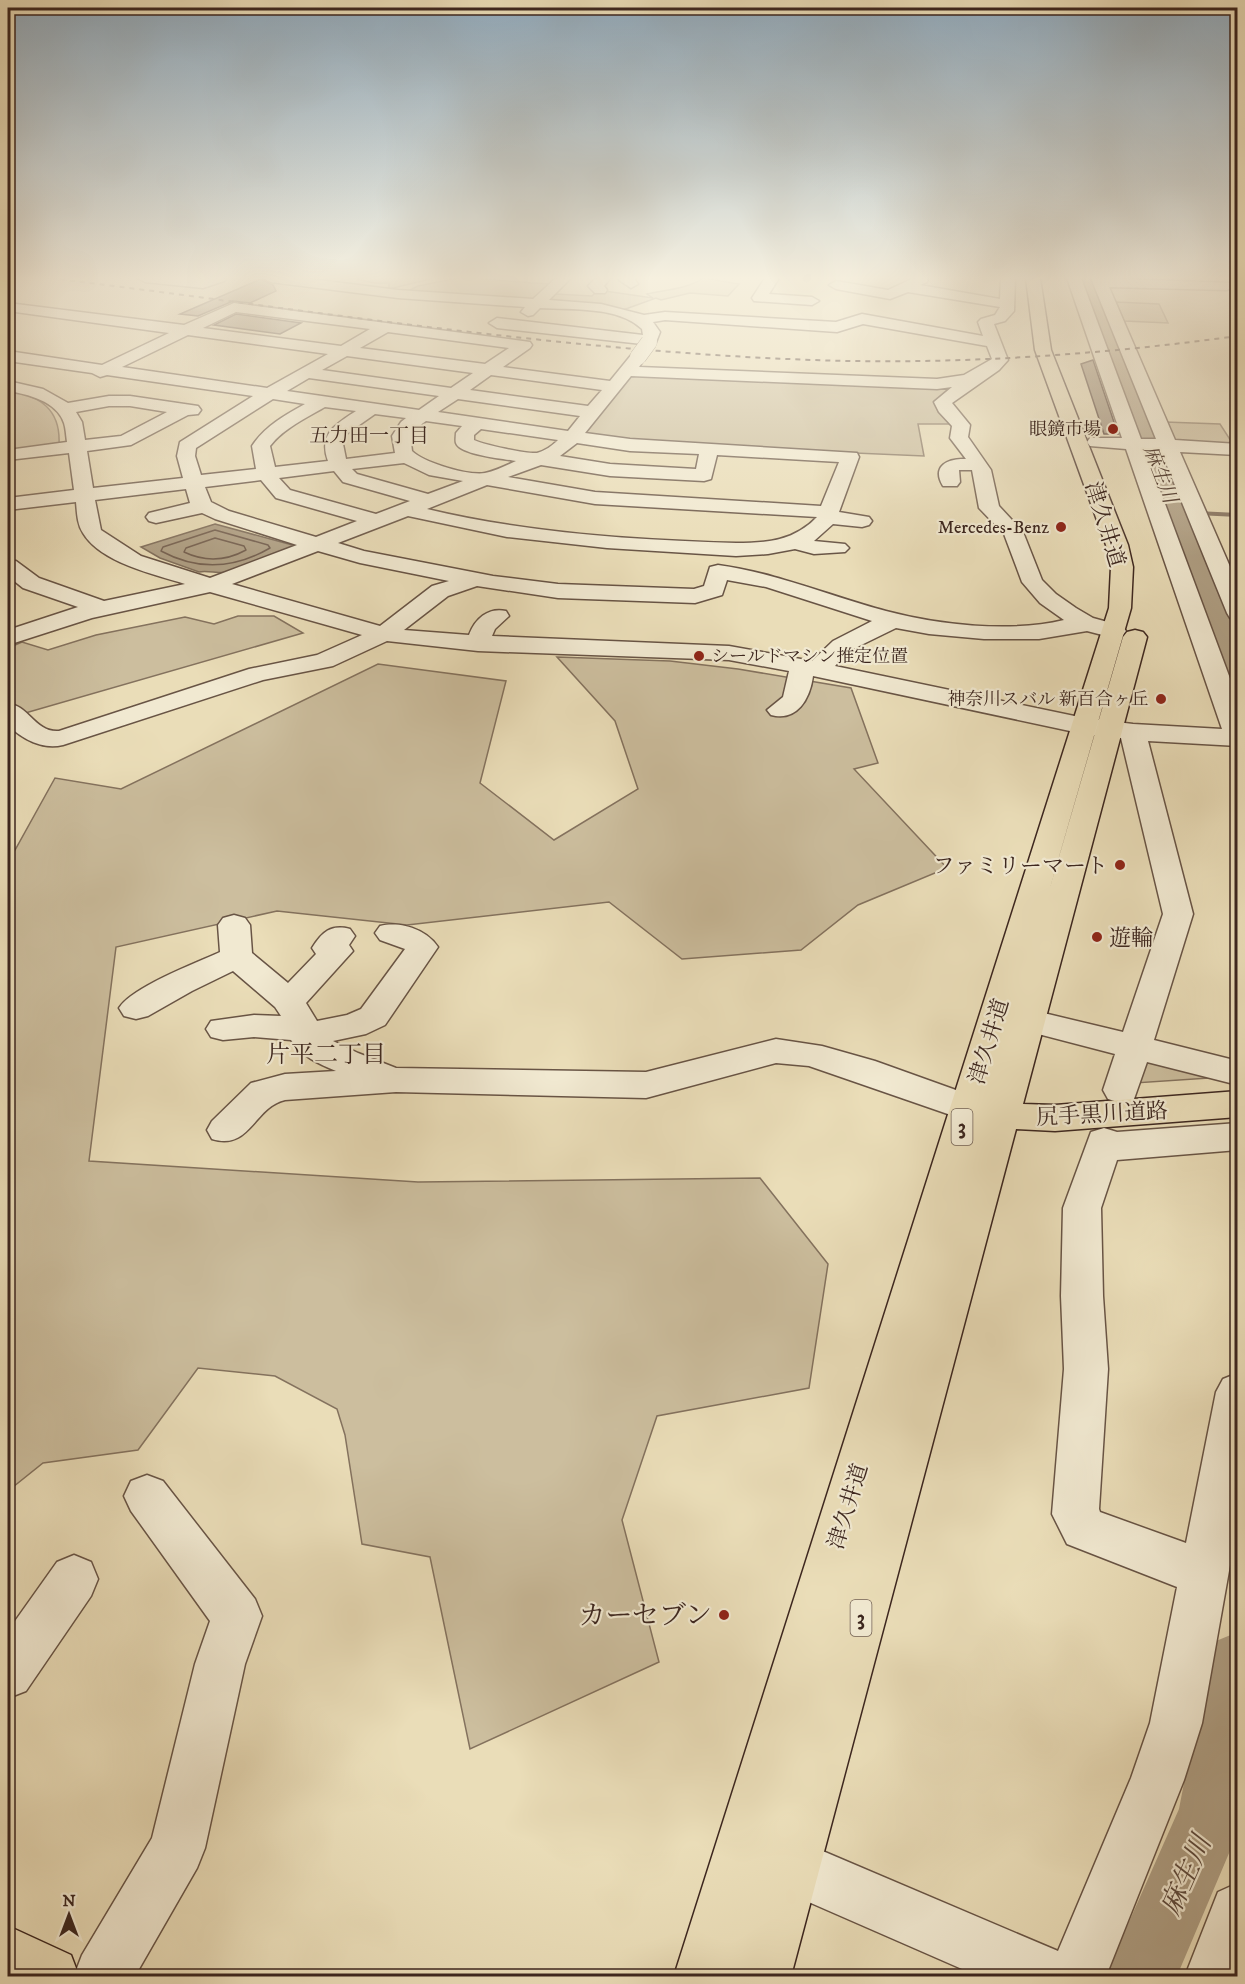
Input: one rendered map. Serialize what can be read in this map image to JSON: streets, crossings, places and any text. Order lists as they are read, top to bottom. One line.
{"streets":{"main road":["津久井道","尻手黒川道路","3"]},"crossings":[["津久井道","尻手黒川道路"]],"districts":["五力田一丁目","片平二丁目"],"water":["麻生川"],"places":["眼鏡市場","Mercedes-Benz","シールドマシン推定位置","神奈川スバル 新百合ヶ丘","ファミリーマート","遊輪","カーセブン"],"north":"top"}
